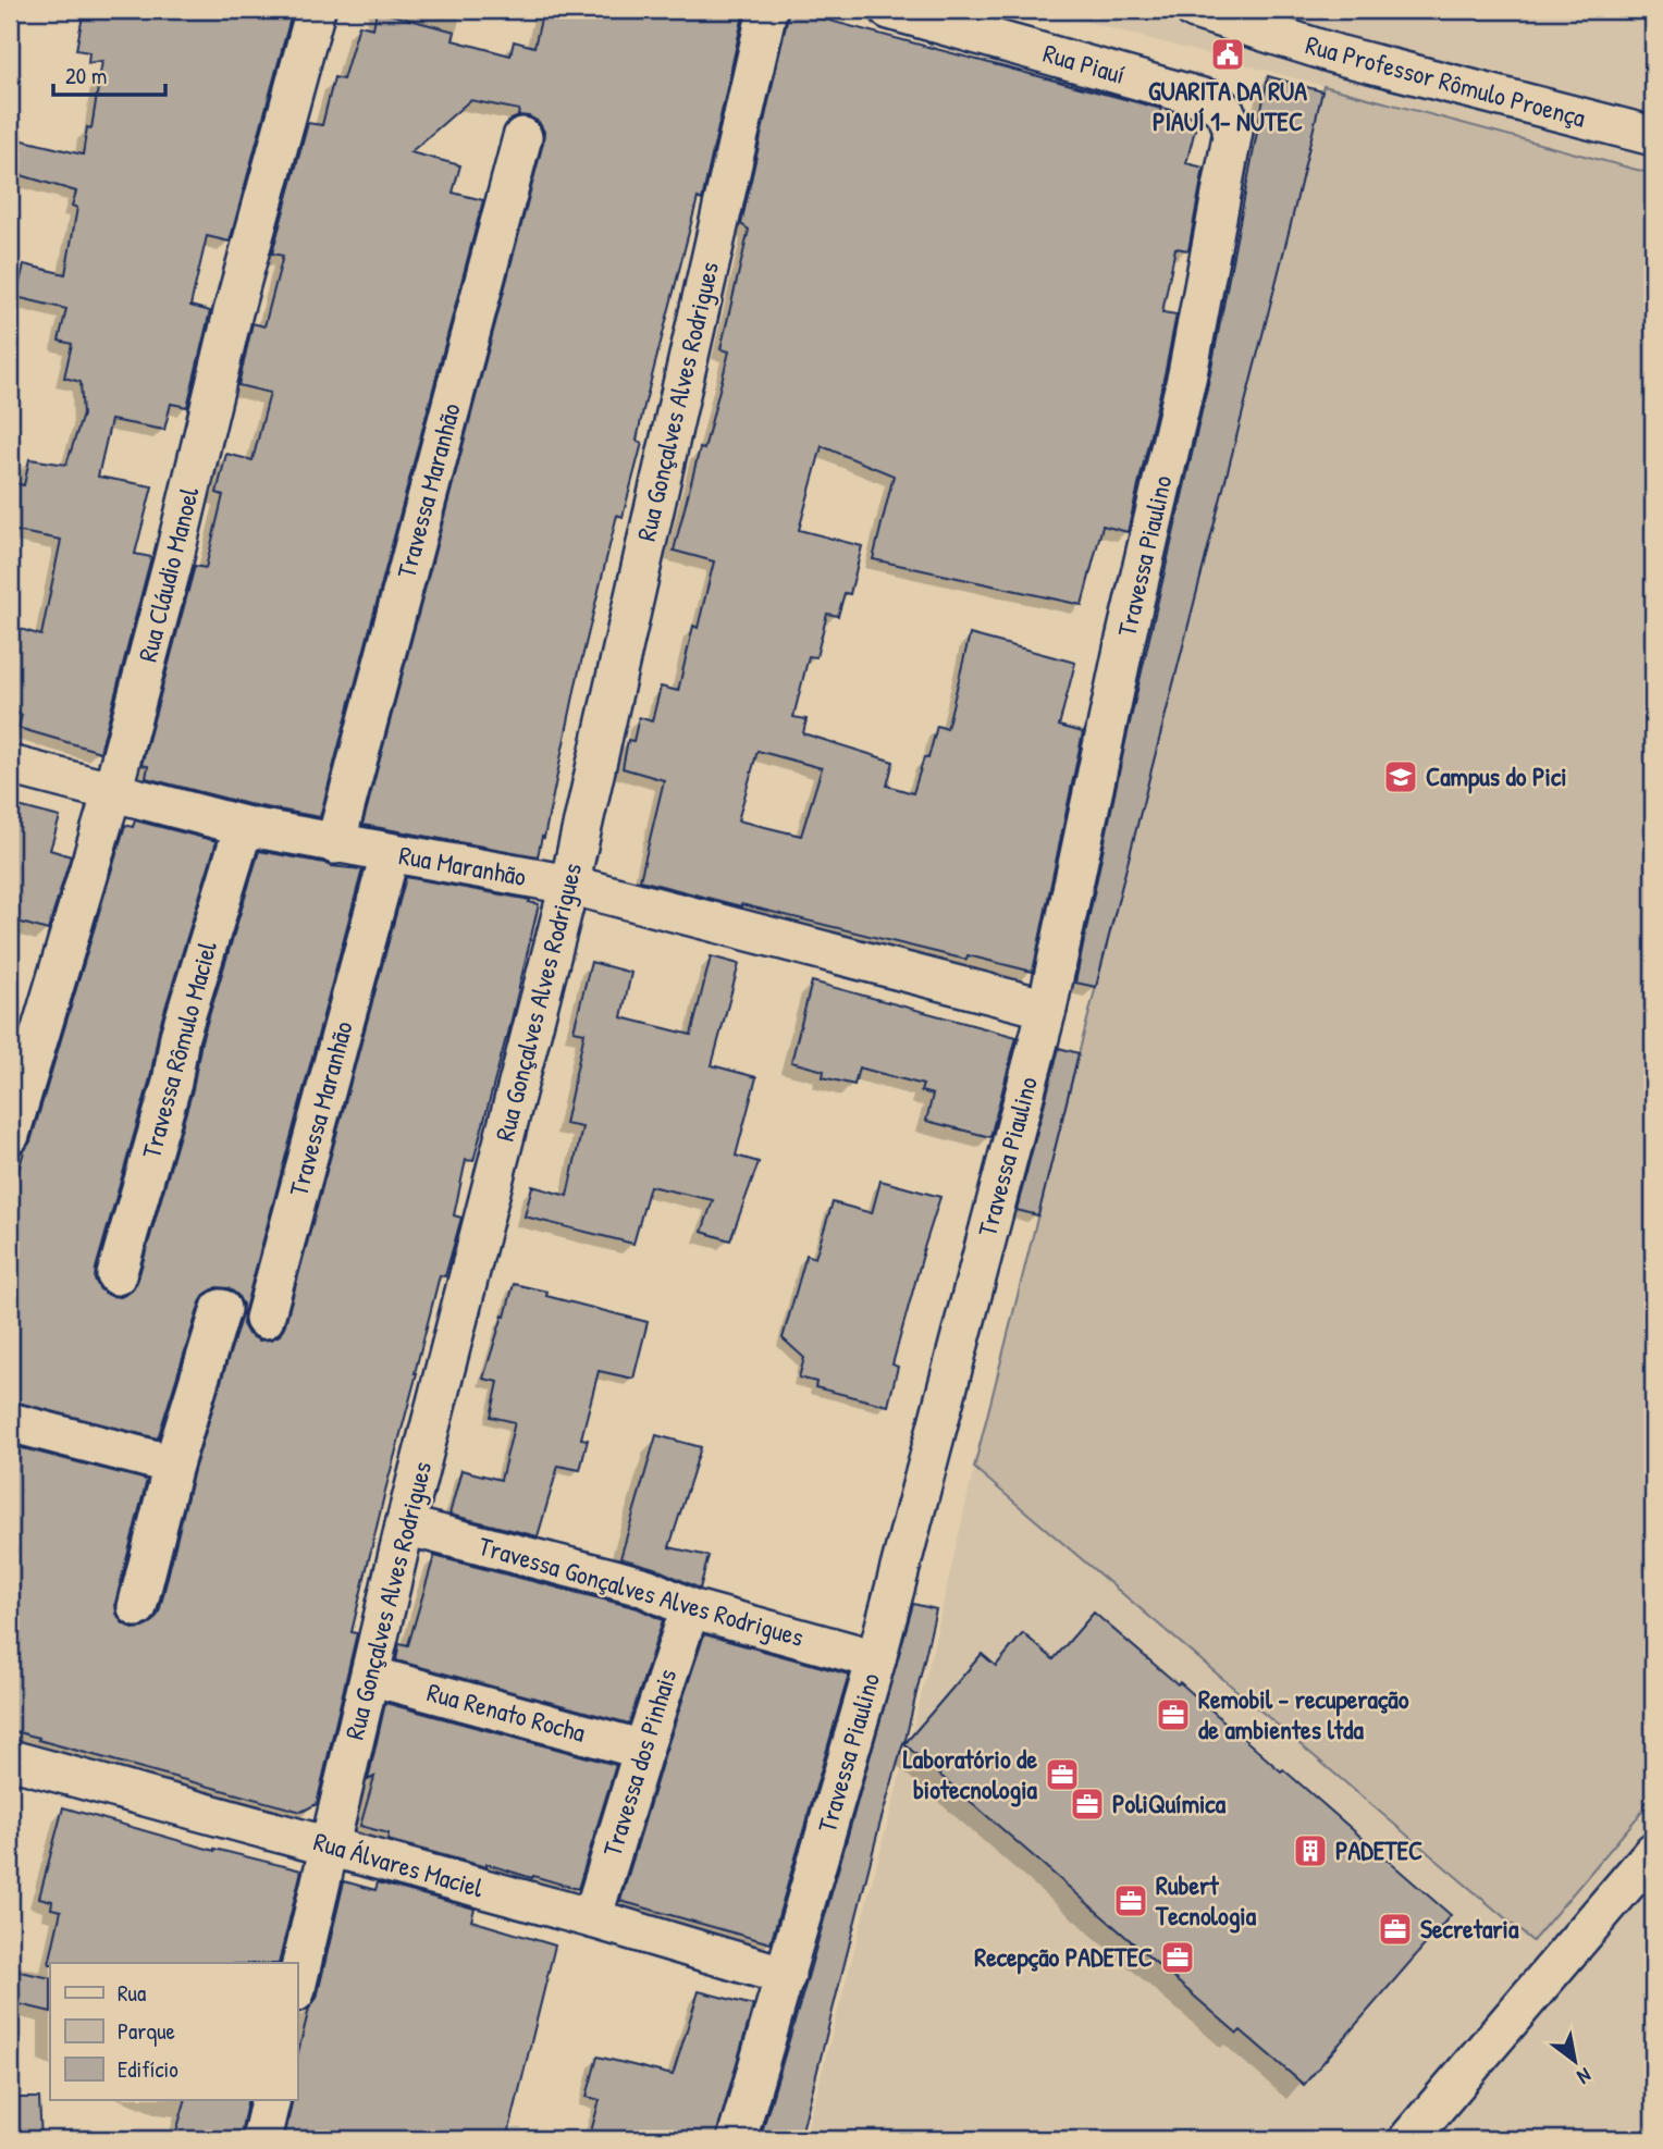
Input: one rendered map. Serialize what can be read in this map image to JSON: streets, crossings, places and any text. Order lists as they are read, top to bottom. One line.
{"streets":{"street":["Rua Piauí","Rua Professor Rômulo Proença","Rua Gonçalves Alves Rodrigues","Travessa Maranhão","Travessa Piaulino","Rua Cláudio Manoel","Rua Maranhão","Travessa Rômulo Maciel","Travessa Gonçalves Alves Rodrigues","Rua Renato Rocha","Travessa dos Pinhais","Rua Álvares Maciel"]},"crossings":[["Rua Piauí","Travessa Piaulino"],["Rua Gonçalves Alves Rodrigues","Rua Maranhão"],["Rua Gonçalves Alves Rodrigues","Travessa Gonçalves Alves Rodrigues"],["Rua Gonçalves Alves Rodrigues","Rua Renato Rocha"],["Rua Gonçalves Alves Rodrigues","Rua Álvares Maciel"],["Travessa Maranhão","Rua Maranhão"],["Travessa Piaulino","Rua Maranhão"],["Travessa Piaulino","Travessa Gonçalves Alves Rodrigues"],["Travessa Piaulino","Rua Álvares Maciel"],["Rua Cláudio Manoel","Rua Maranhão"],["Rua Maranhão","Travessa Rômulo Maciel"],["Travessa Gonçalves Alves Rodrigues","Travessa dos Pinhais"],["Rua Renato Rocha","Travessa dos Pinhais"],["Travessa dos Pinhais","Rua Álvares Maciel"]],"places":{"public building":["GUARITA DA RUA PIAUÍ 1- NUTEC"],"school or university":["Campus do Pici"],"office":["Remobil - recuperação de ambientes ltda","Laboratório de biotecnologia","PoliQuímica","Rubert Tecnologia","Secretaria","Recepção PADETEC"],"building":["PADETEC"]},"legend":["Rua","Parque","Edifício"],"scale_bar":"20 m","north":"bottom right"}
